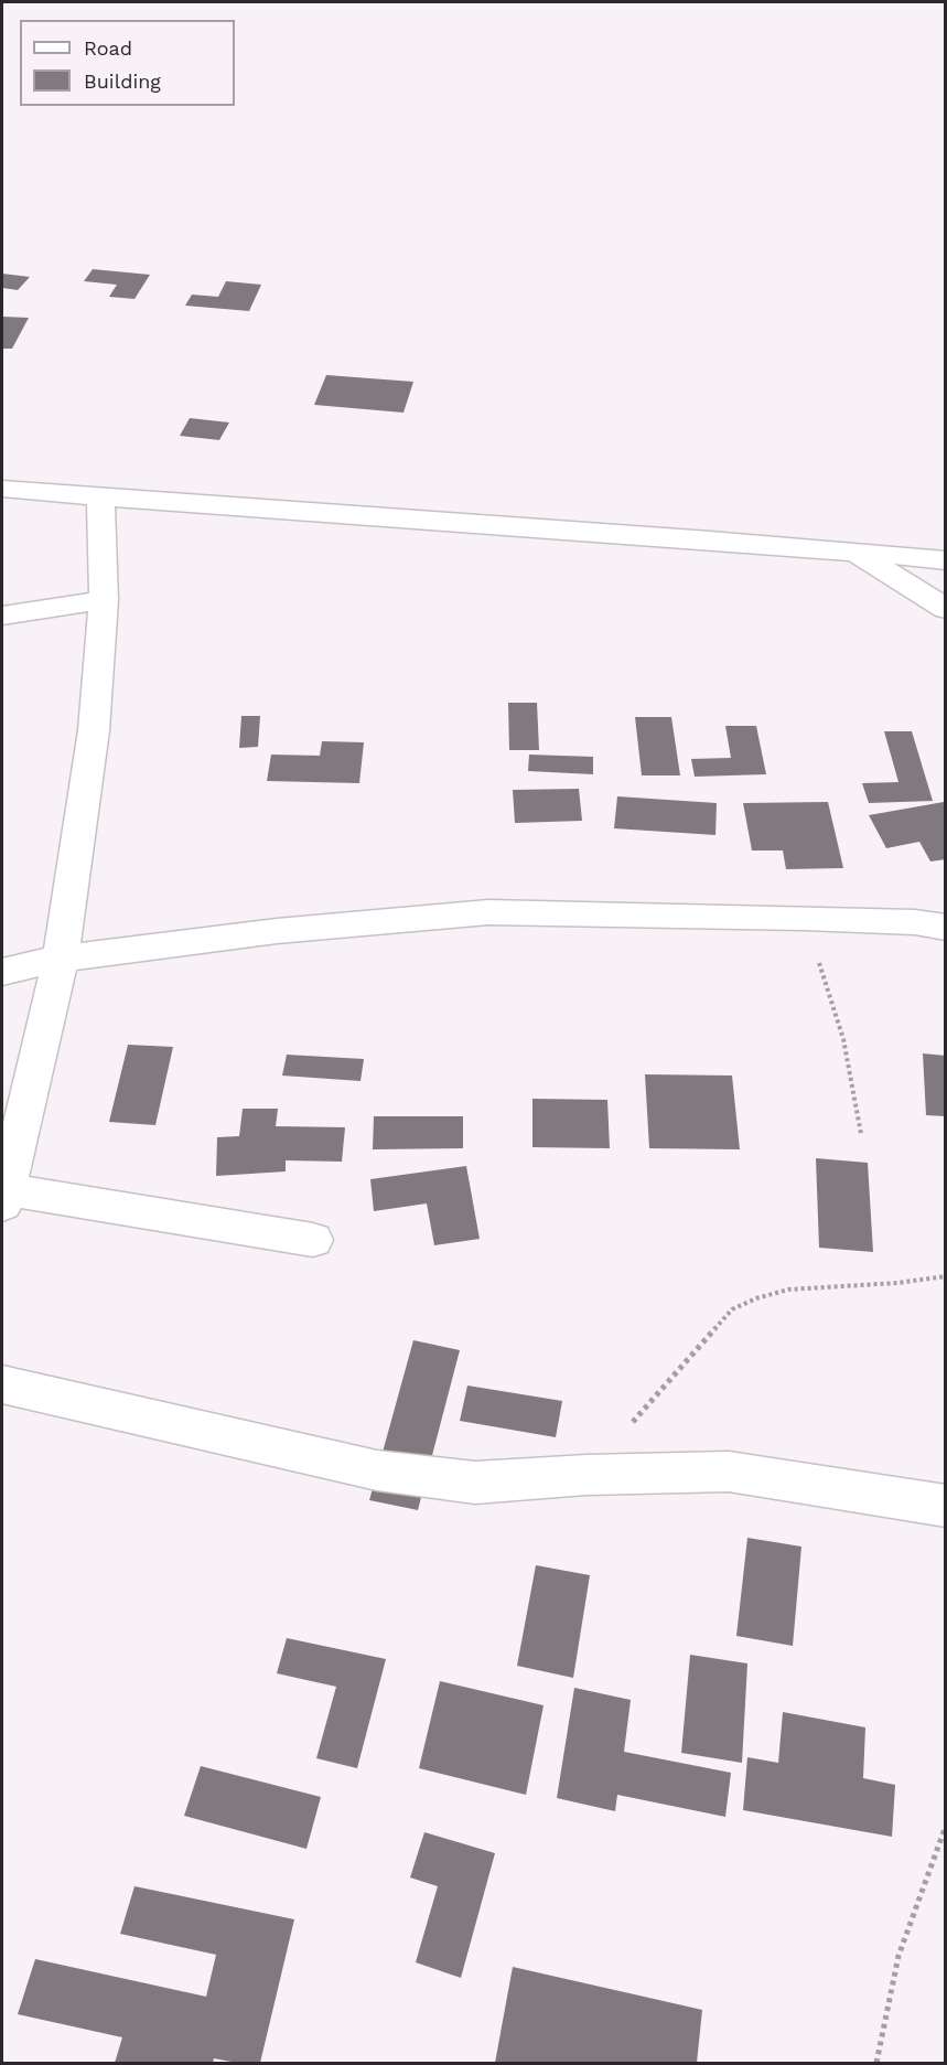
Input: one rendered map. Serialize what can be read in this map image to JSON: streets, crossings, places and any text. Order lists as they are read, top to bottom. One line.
{"legend":["Road","Building"]}
